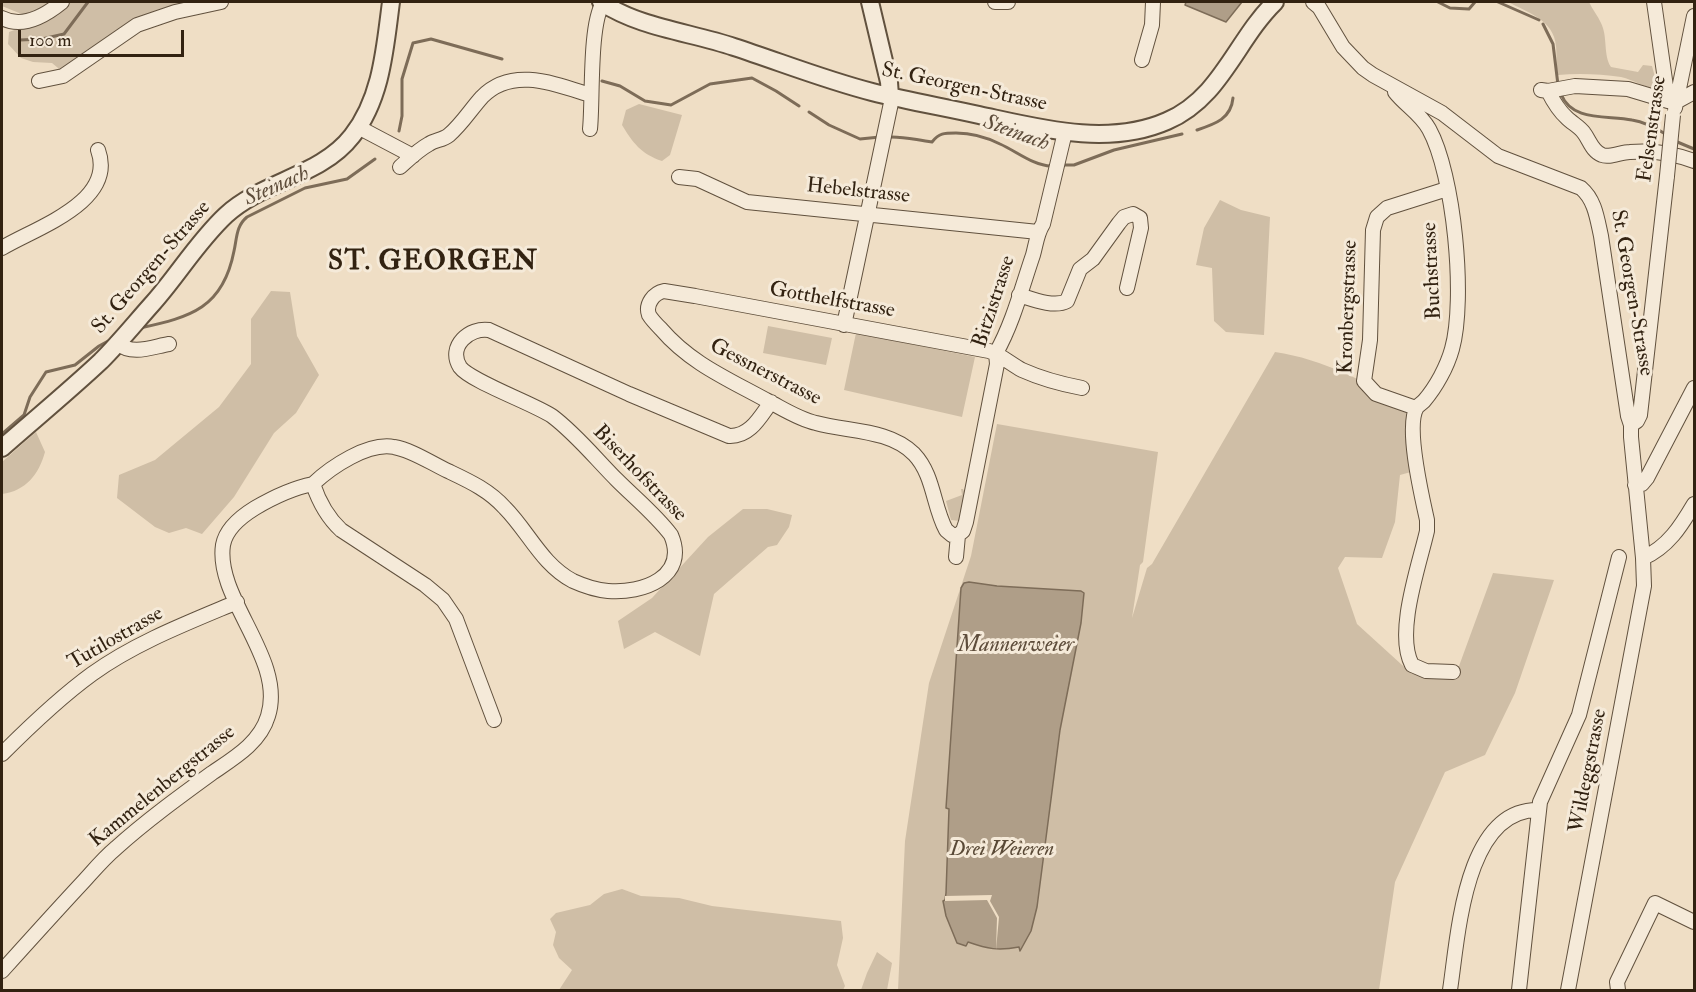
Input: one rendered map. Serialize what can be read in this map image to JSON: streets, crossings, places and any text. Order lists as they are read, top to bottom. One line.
{"streets":{"street":["St. Georgen-Strasse","Felsenstrasse","Hebelstrasse","Buchstrasse","Gotthelfstrasse","Bitzistrasse","Kronbergstrasse","Gessnerstrasse","Biserhofstrasse","Tutilostrasse","Wildeggstrasse","Kammelenbergstrasse"]},"crossings":[["St. Georgen-Strasse","Felsenstrasse"],["St. Georgen-Strasse","Buchstrasse"],["St. Georgen-Strasse","Bitzistrasse"],["St. Georgen-Strasse","Wildeggstrasse"],["Hebelstrasse","Bitzistrasse"],["Buchstrasse","Kronbergstrasse"],["Gotthelfstrasse","Bitzistrasse"],["Gotthelfstrasse","Gessnerstrasse"],["Bitzistrasse","Gessnerstrasse"],["Gessnerstrasse","Biserhofstrasse"],["Biserhofstrasse","Kammelenbergstrasse"],["Tutilostrasse","Kammelenbergstrasse"]],"districts":["ST. GEORGEN"],"water":["Steinach","Mannenweier"],"parks":["Drei Weieren"],"scale_bar":"100 m"}
